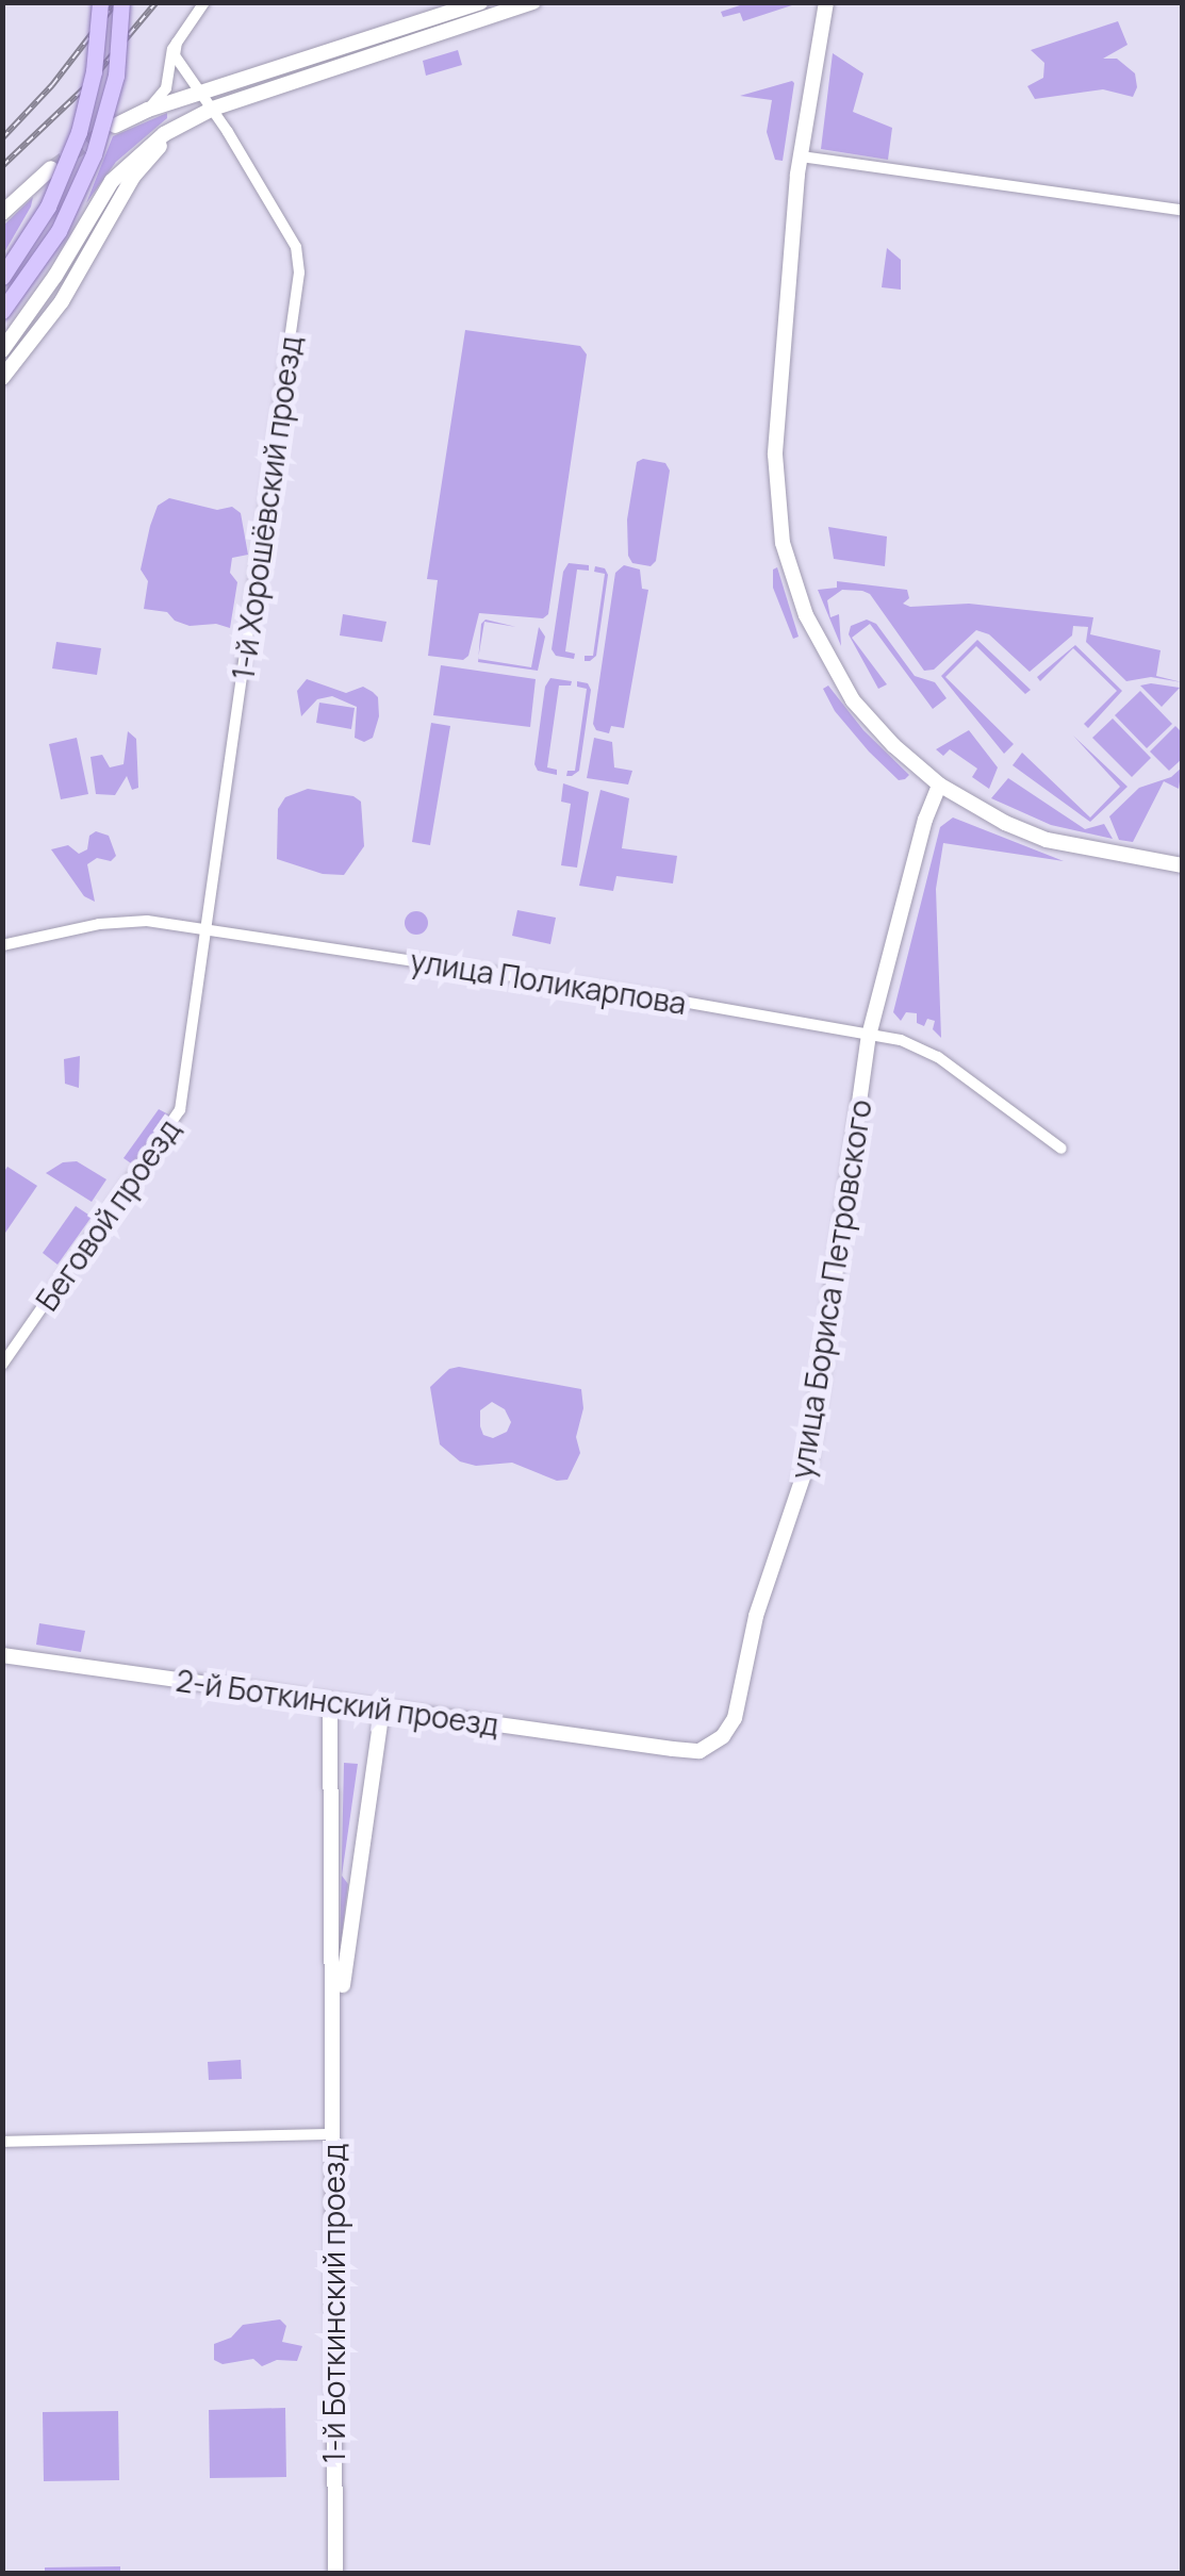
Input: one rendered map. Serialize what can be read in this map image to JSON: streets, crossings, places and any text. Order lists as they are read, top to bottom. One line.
{"streets":{"street":["1-й Хорошёвский проезд","улица Поликарпова","Беговой проезд","улица Бориса Петровского","2-й Боткинский проезд","1-й Боткинский проезд"]},"crossings":[["1-й Хорошёвский проезд","улица Поликарпова"],["1-й Хорошёвский проезд","Беговой проезд"],["улица Поликарпова","Беговой проезд"],["улица Поликарпова","улица Бориса Петровского"],["улица Бориса Петровского","2-й Боткинский проезд"],["2-й Боткинский проезд","1-й Боткинский проезд"]]}
